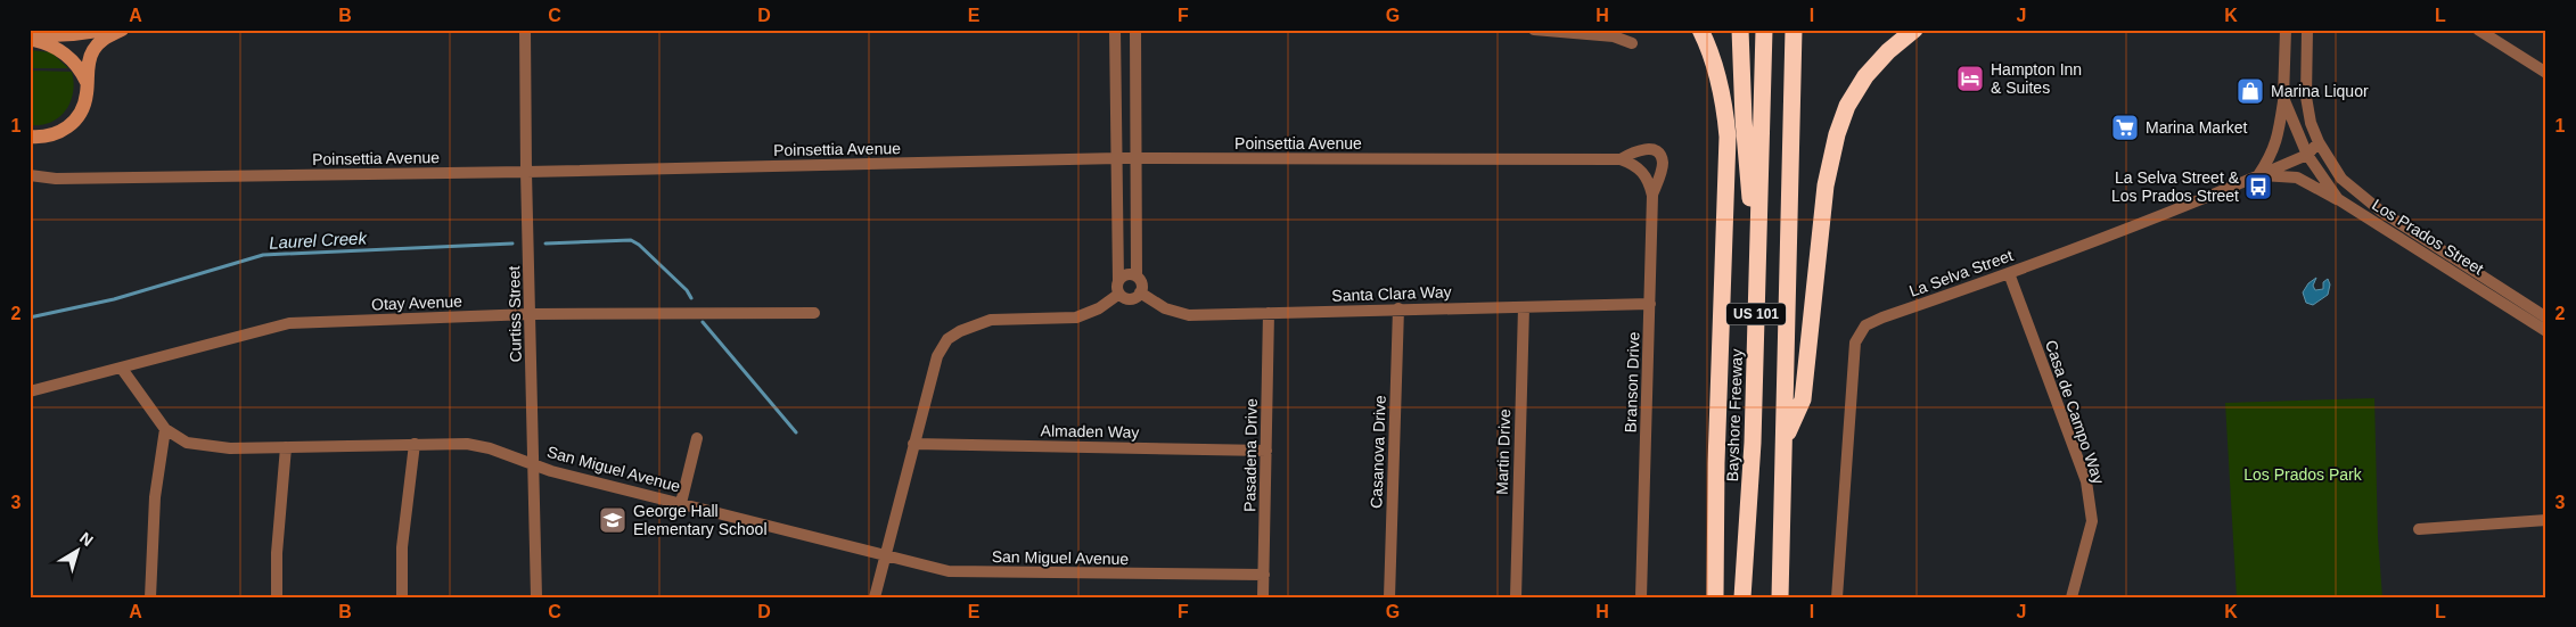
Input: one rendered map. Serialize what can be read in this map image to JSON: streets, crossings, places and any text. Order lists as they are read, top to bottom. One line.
{"streets":{"highway":["US 101","Bayshore Freeway"],"street":["Poinsettia Avenue","Los Prados Street","La Selva Street","Santa Clara Way","Otay Avenue","Curtiss Street","Branson Drive","Casa de Campo Way","Almaden Way","Casanova Drive","Martin Drive","Pasadena Drive","San Miguel Avenue"]},"crossings":[["Poinsettia Avenue","Curtiss Street"],["Poinsettia Avenue","Branson Drive"],["Los Prados Street","La Selva Street"],["La Selva Street","Casa de Campo Way"],["Santa Clara Way","Branson Drive"],["Santa Clara Way","Casanova Drive"],["Santa Clara Way","Martin Drive"],["Santa Clara Way","Pasadena Drive"],["Otay Avenue","Curtiss Street"],["Otay Avenue","San Miguel Avenue"],["Curtiss Street","San Miguel Avenue"],["Almaden Way","Pasadena Drive"],["Pasadena Drive","San Miguel Avenue"]],"water":["Laurel Creek"],"parks":["Los Prados Park"],"places":{"hotel":["Hampton Inn & Suites"],"shop":["Marina Liquor"],"supermarket":["Marina Market"],"bus stop":["La Selva Street & Los Prados Street"],"school or university":["George Hall Elementary School"]},"north":"top right","grid":{"columns":["A","B","C","D","E","F","G","H","I","J","K","L"],"rows":["1","2","3"]}}
